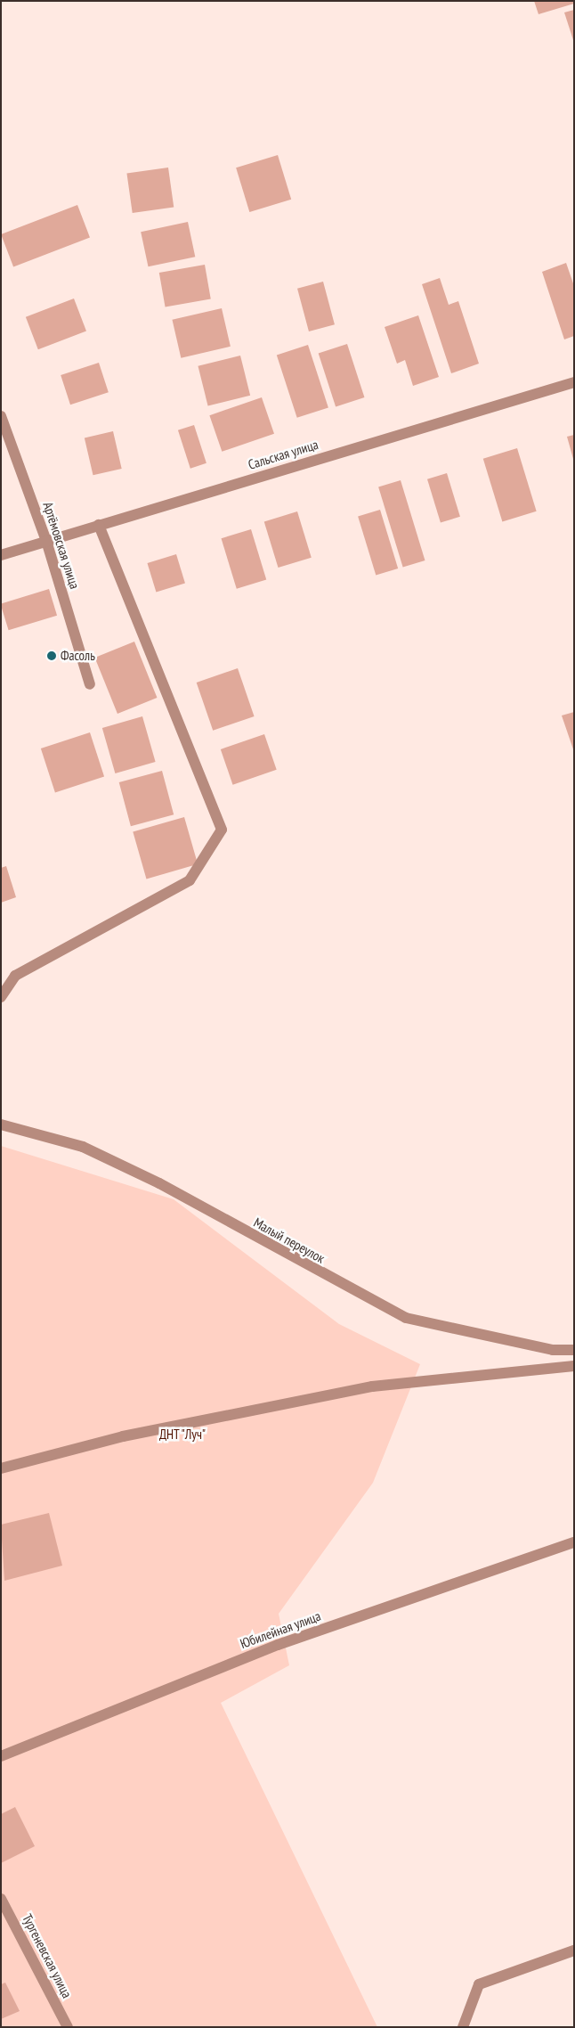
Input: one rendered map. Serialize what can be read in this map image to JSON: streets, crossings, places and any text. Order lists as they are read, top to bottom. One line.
{"streets":{"street":["Сальская улица","Артёмовская улица","Малый переулок","Юбилейная улица","Тургеневская улица"]},"crossings":[["Сальская улица","Артёмовская улица"]],"parks":["ДНТ \"Луч\""],"places":["Фасоль"]}
